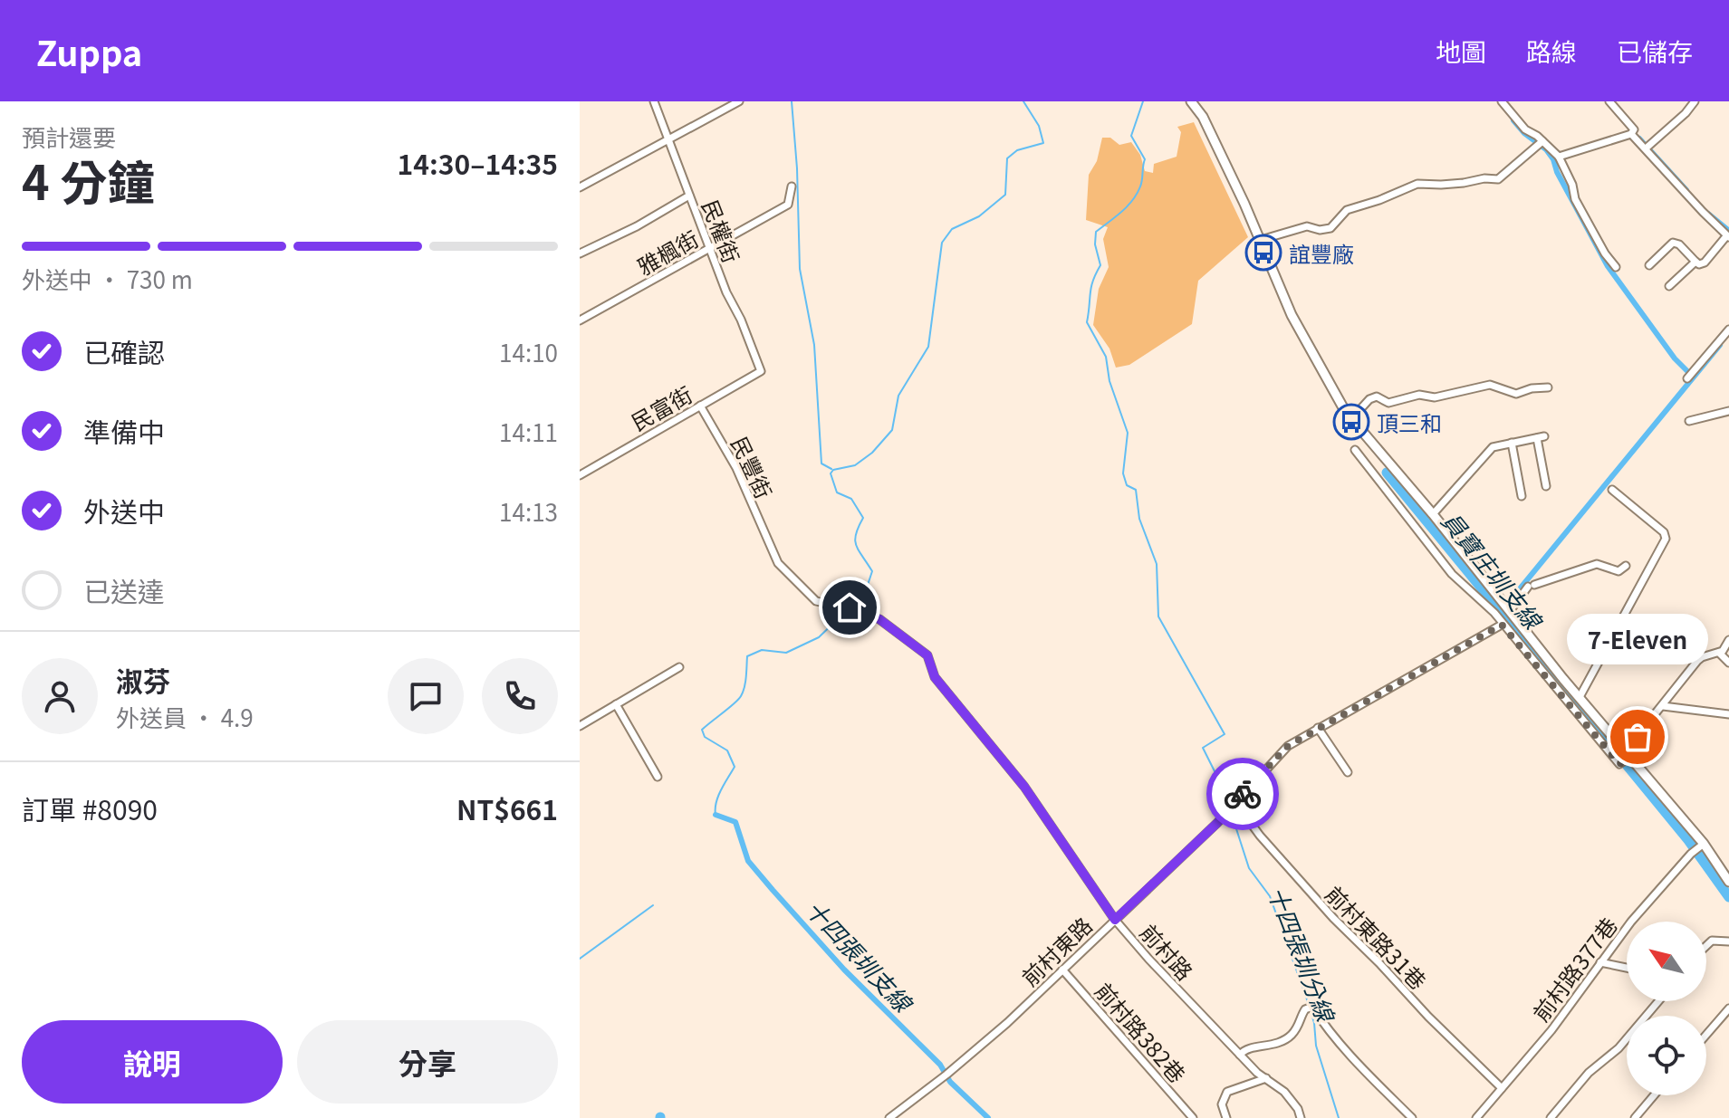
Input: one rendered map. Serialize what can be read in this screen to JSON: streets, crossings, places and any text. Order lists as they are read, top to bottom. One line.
{"streets":{"street":["民權街","雅楓街","民富街","民豐街","前村東路31巷","前村東路","前村路","前村路377巷","前村路382巷"]},"crossings":[["民權街","雅楓街"],["民權街","民富街"],["民富街","民豐街"],["前村東路31巷","前村東路"],["前村東路31巷","前村路377巷"],["前村東路","前村路"],["前村東路","前村路382巷"]],"water":["員寶庄圳支線","十四張圳分線","十四張圳支線"],"places":{"bus stop":["誼豐廠","頂三和"],"other":["7-Eleven"]},"north":"top left","page":{"header":"Zuppa","nav":["地圖","路線","已儲存"],"heading":["4 分鐘","預計還要","14:30–14:35"],"panel":["淑芬","外送員 · 4.9","訂單 #8090","NT$661"],"bar":"外送中 · 730 m","list":[["已確認","14:10"],["準備中","14:11"],["外送中","14:13"],"已送達"],"bubble":"7-Eleven","buttons":["說明","分享"]}}
